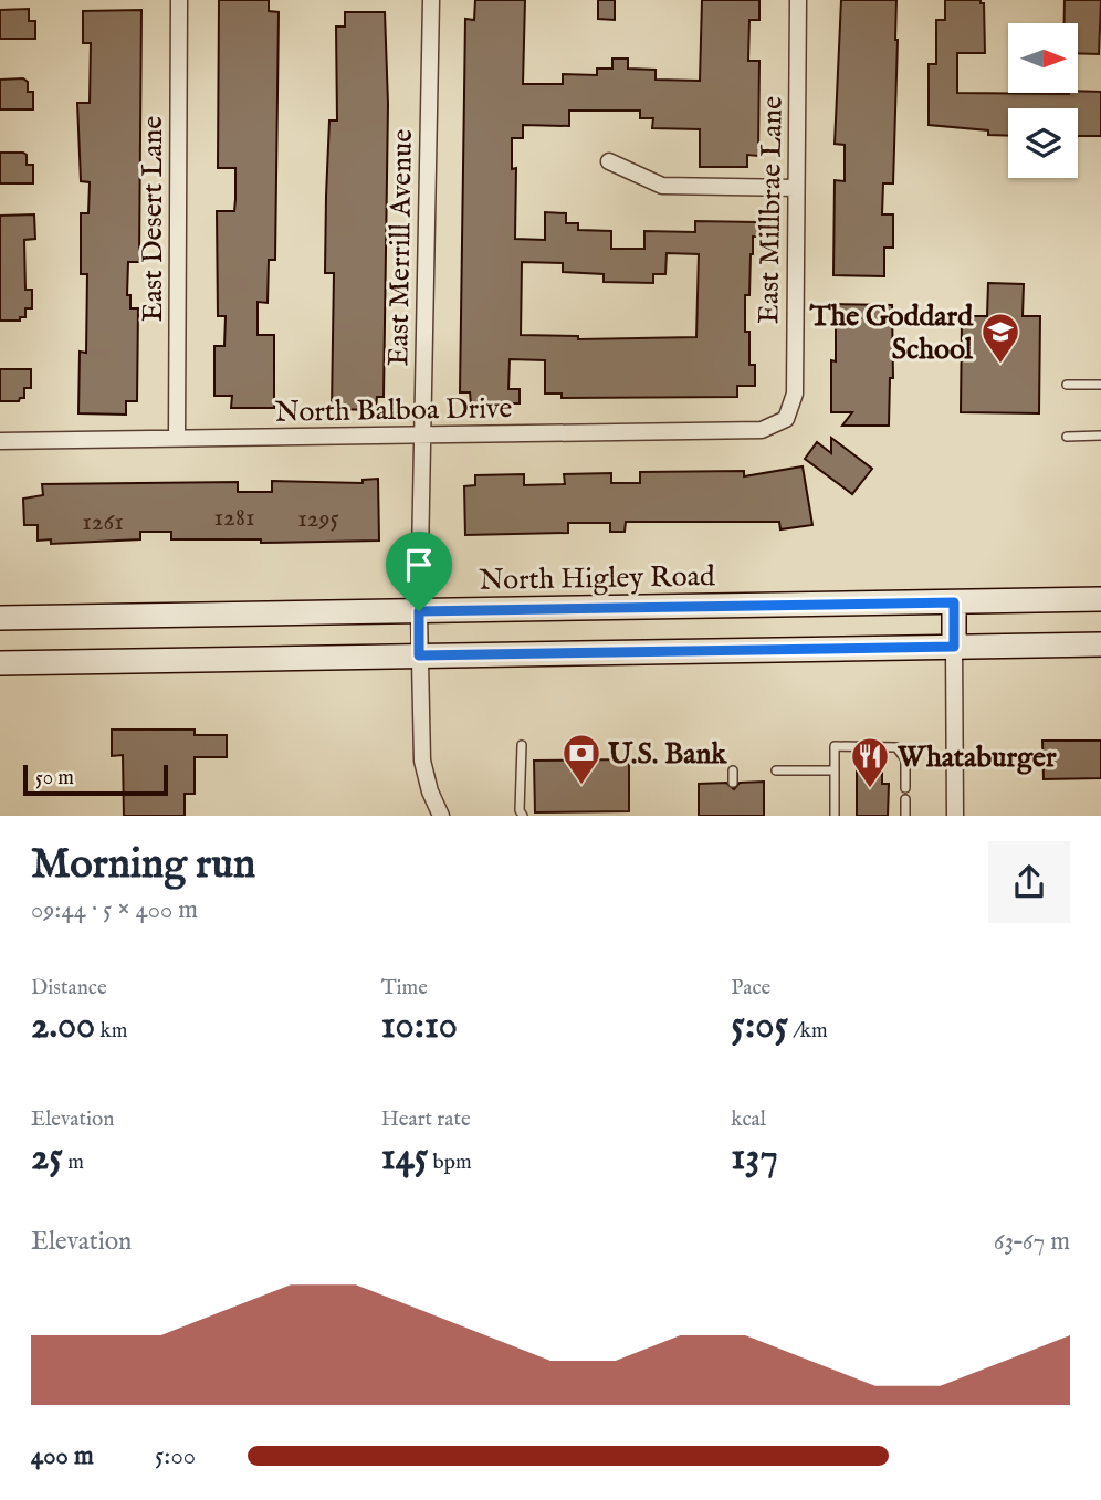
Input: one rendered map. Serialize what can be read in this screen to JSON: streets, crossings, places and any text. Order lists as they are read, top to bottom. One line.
{"streets":{"main road":["North Higley Road"],"street":["East Millbrae Lane","East Desert Lane","East Merrill Avenue","North Balboa Drive"]},"crossings":[["East Millbrae Lane","North Balboa Drive"],["East Desert Lane","North Balboa Drive"],["East Merrill Avenue","North Balboa Drive"],["East Merrill Avenue","North Higley Road"]],"places":{"school or university":["The Goddard School"],"bank":["U.S. Bank"],"restaurant":["Whataburger"]},"house_numbers":["1281","1295","1261"],"scale_bar":"50 m","north":"right","page":{"scale":"50 m","heading":["Morning run","09:44 · 5 × 400 m"],"stats":[["Distance","2.00 km"],["Time","10:10"],["Pace","5:05 /km"],["Elevation","25 m"],["Heart rate","145 bpm"],["kcal","137"]],"chart":["Elevation","63–67 m"],"list":[{"name":"400 m","note":"5:00"}]}}
